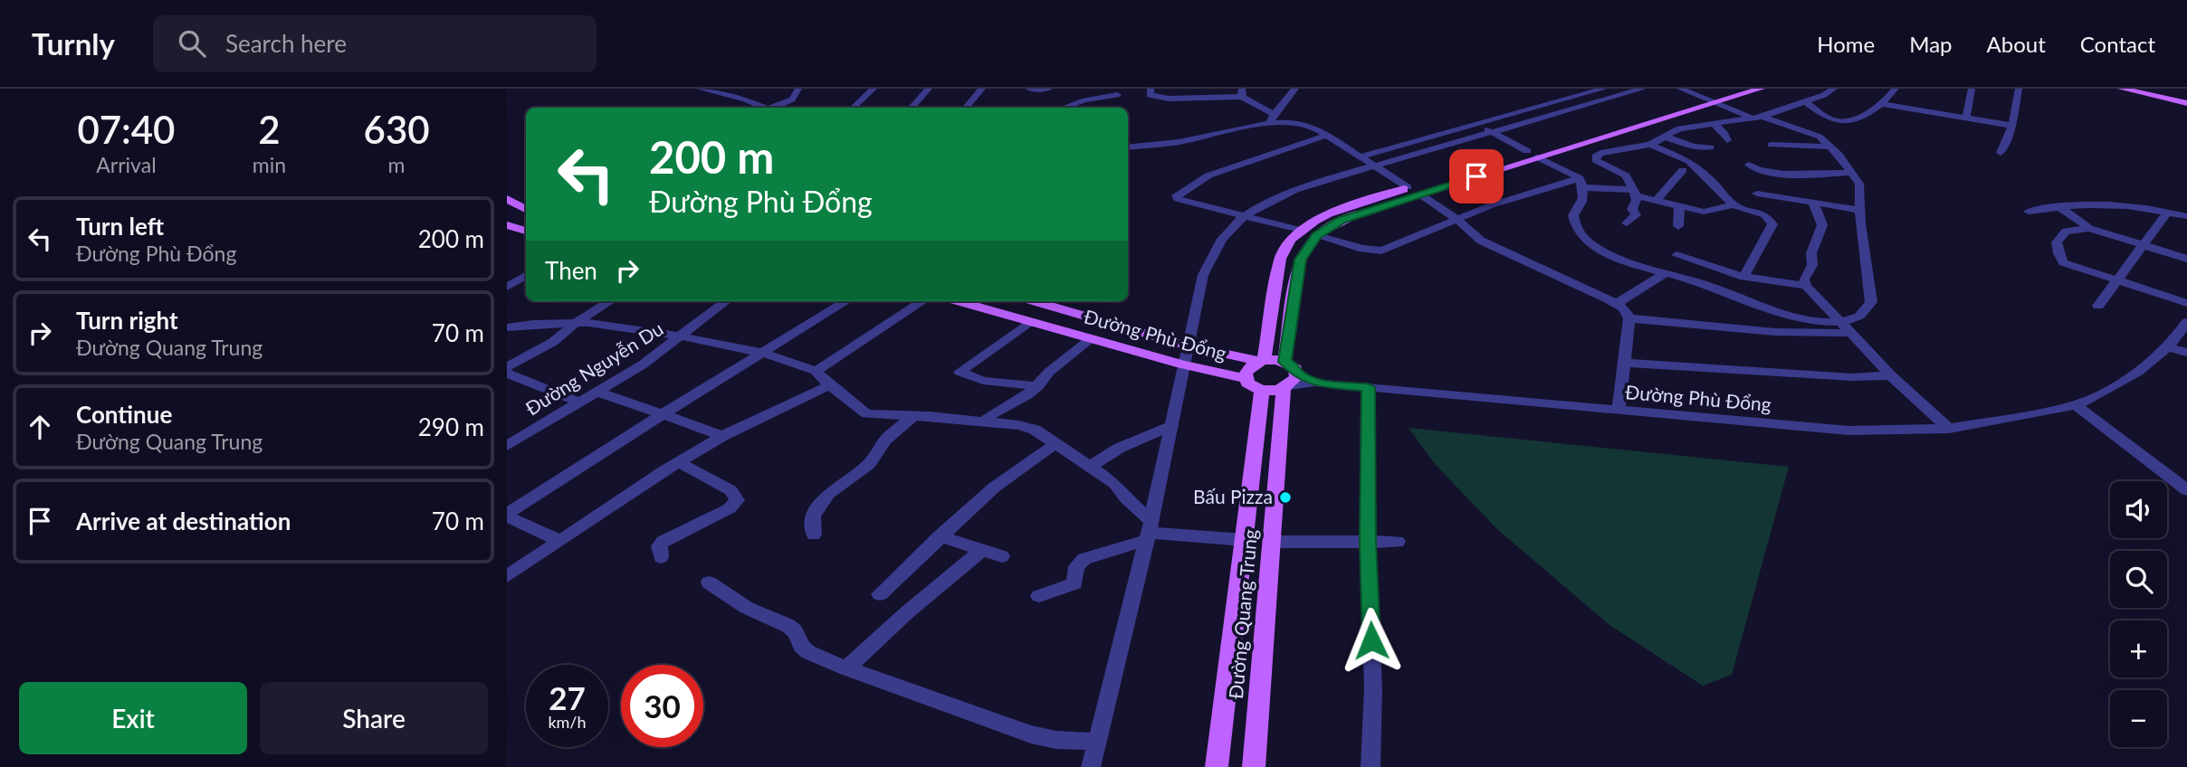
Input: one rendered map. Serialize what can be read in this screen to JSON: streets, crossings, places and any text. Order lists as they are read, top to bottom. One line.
{"streets":{"main road":["Đường Phù Đổng","Đường Quang Trung"],"street":["Đường Nguyễn Du"]},"crossings":[["Đường Phù Đổng","Đường Quang Trung"]],"places":["Bấu Pizza"],"page":{"header":"Turnly","search":"Search here","nav":["Home","Map","About","Contact"],"eta":["07:40","Arrival","2","min","630","m"],"turn":["200 m","Đường Phù Đổng"],"list":[{"name":"Turn left","note":"Đường Phù Đổng","value":"200 m"},{"name":"Turn right","note":"Đường Quang Trung","value":"70 m"},{"name":"Continue","note":"Đường Quang Trung","value":"290 m"},{"name":"Arrive at destination","value":"70 m"}],"then":"Then","map_buttons":["+","−"],"speed":"27 km/h","limit":"30","buttons":["Exit","Share"]}}
